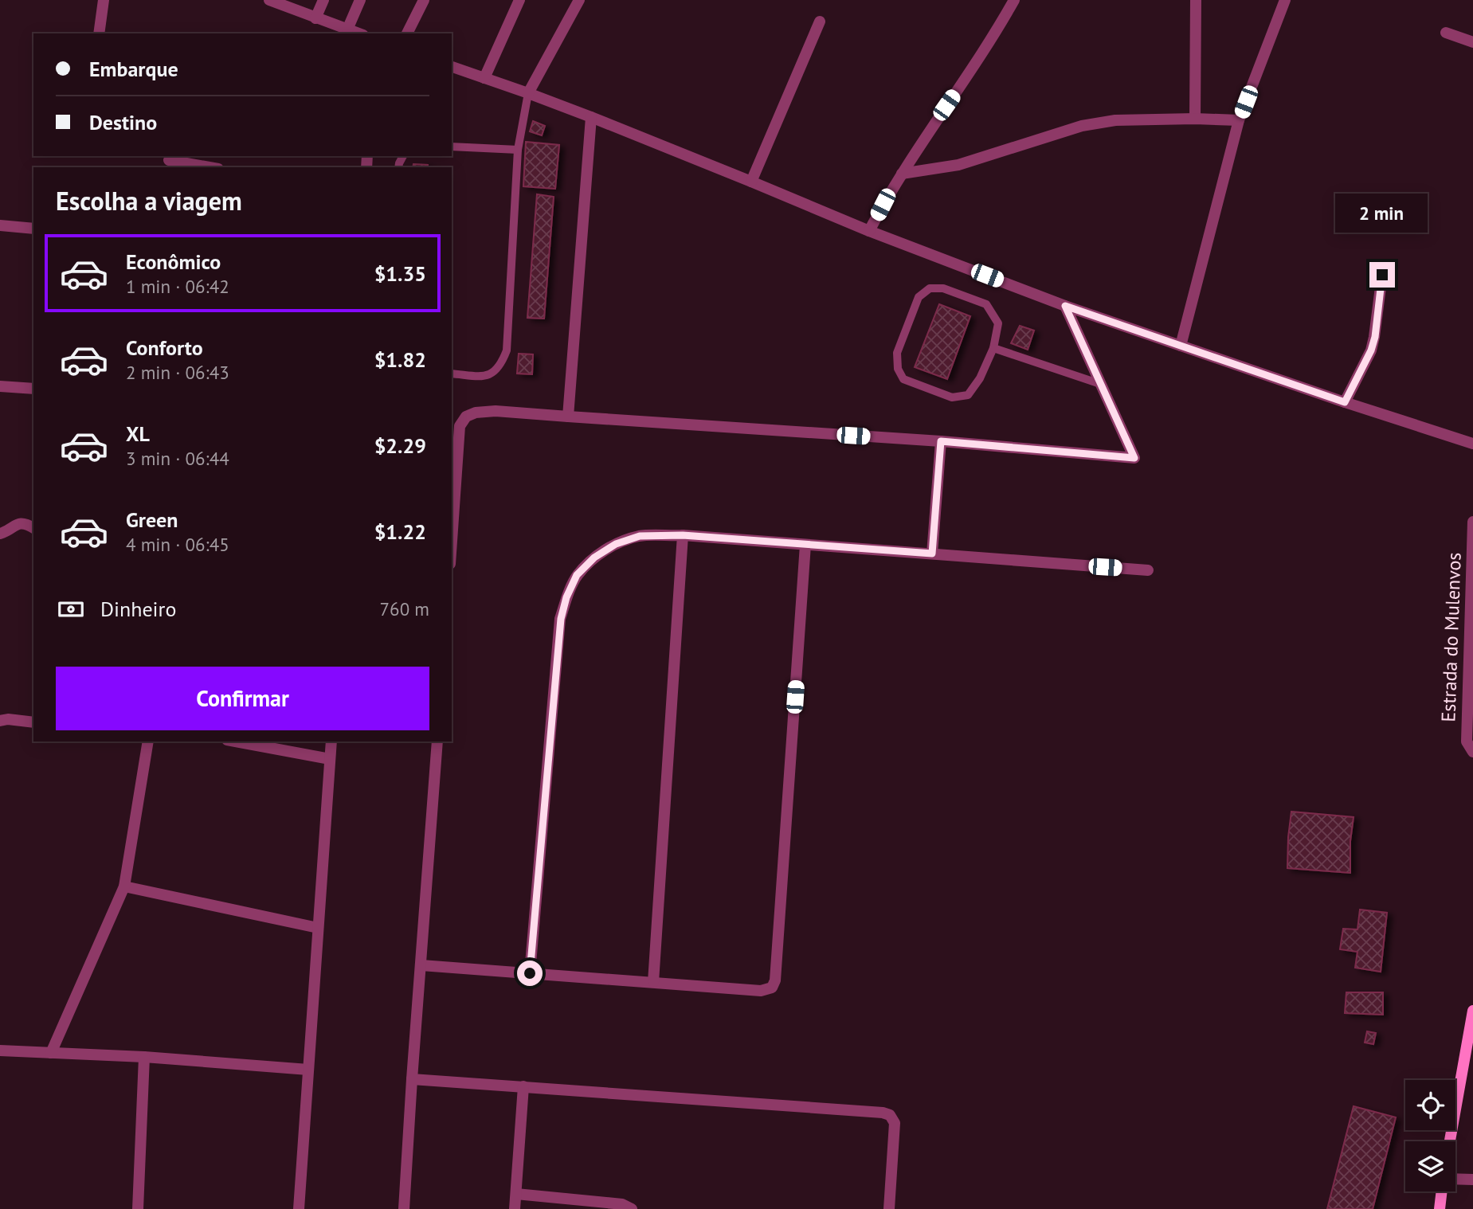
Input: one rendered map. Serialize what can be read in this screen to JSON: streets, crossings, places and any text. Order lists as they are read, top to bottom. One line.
{"streets":{"street":["Estrada do Mulenvos"]},"page":{"banner":["Embarque","Destino"],"heading":"Escolha a viagem","bubble":"2 min","list":[{"name":"Econômico","note":"1 min · 06:42","value":"$1.35"},{"name":"Conforto","note":"2 min · 06:43","value":"$1.82"},{"name":"XL","note":"3 min · 06:44","value":"$2.29"},{"name":"Green","note":"4 min · 06:45","value":"$1.22"}],"pay":["Dinheiro","760 m"],"buttons":"Confirmar"}}
